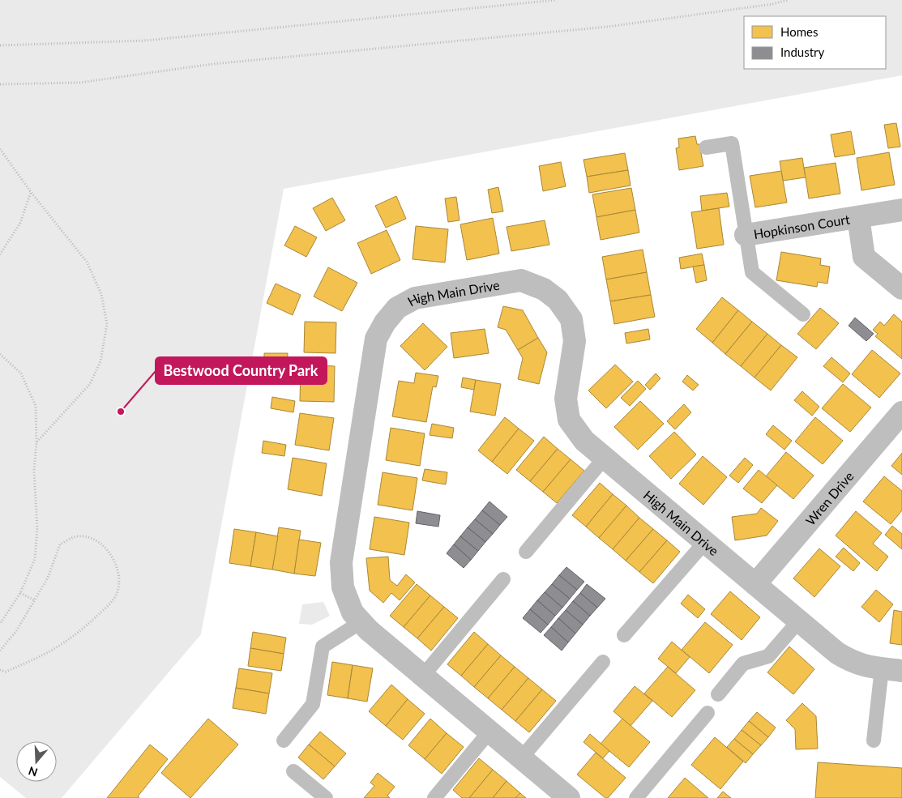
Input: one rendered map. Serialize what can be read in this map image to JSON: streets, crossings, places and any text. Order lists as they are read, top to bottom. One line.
{"streets":{"street":["Hopkinson Court","High Main Drive","Wren Drive"]},"crossings":[["High Main Drive","Wren Drive"]],"places":["Bestwood Country Park"],"legend":["Homes","Industry"],"north":"bottom"}
